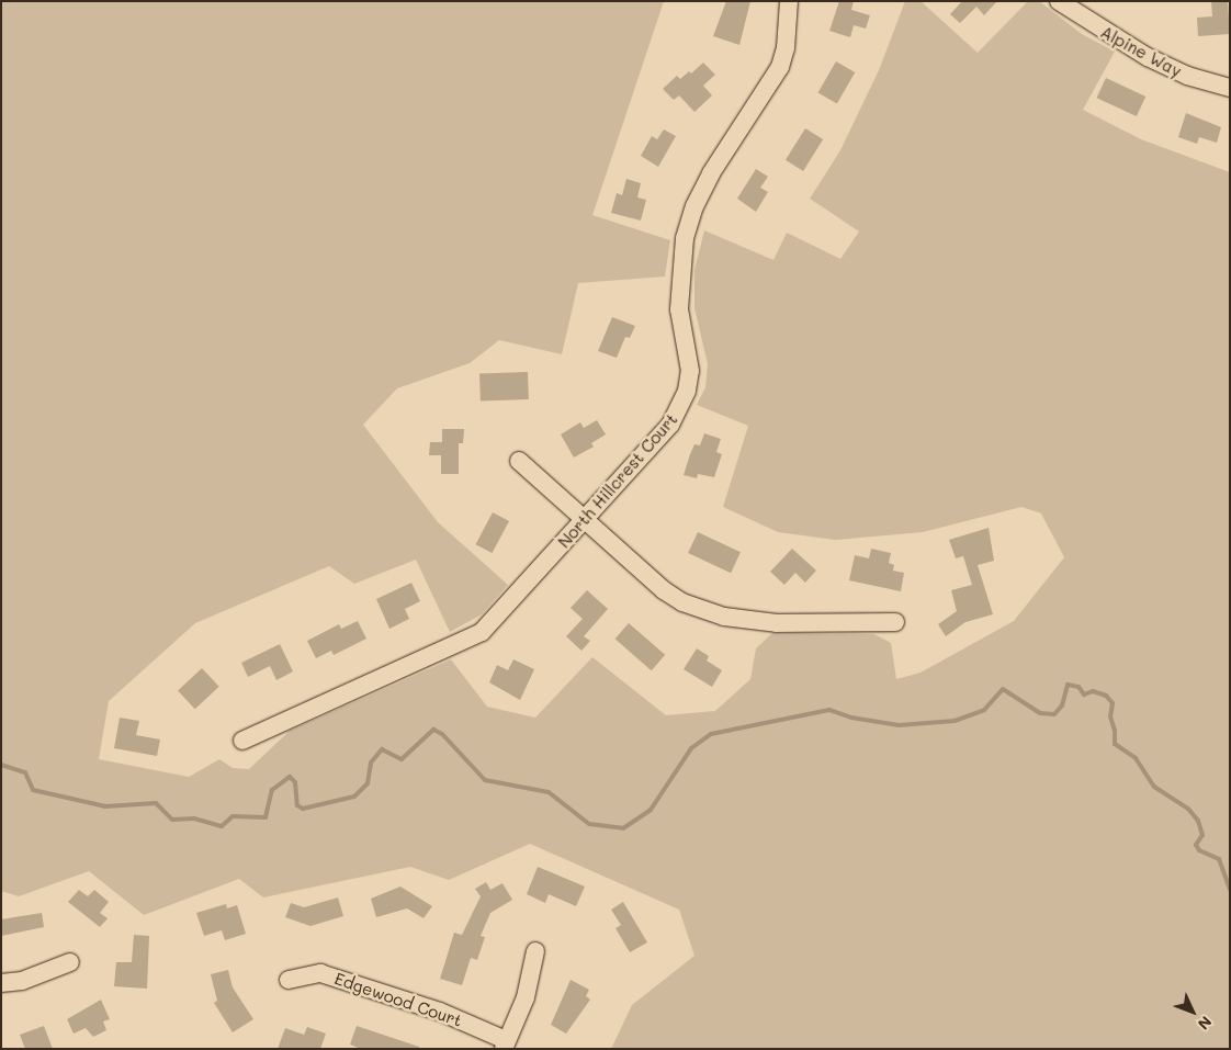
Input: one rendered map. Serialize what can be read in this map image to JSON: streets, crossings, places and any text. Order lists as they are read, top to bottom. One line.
{"streets":{"street":["Alpine Way","North Hillcrest Court","Edgewood Court"]},"north":"bottom right"}
